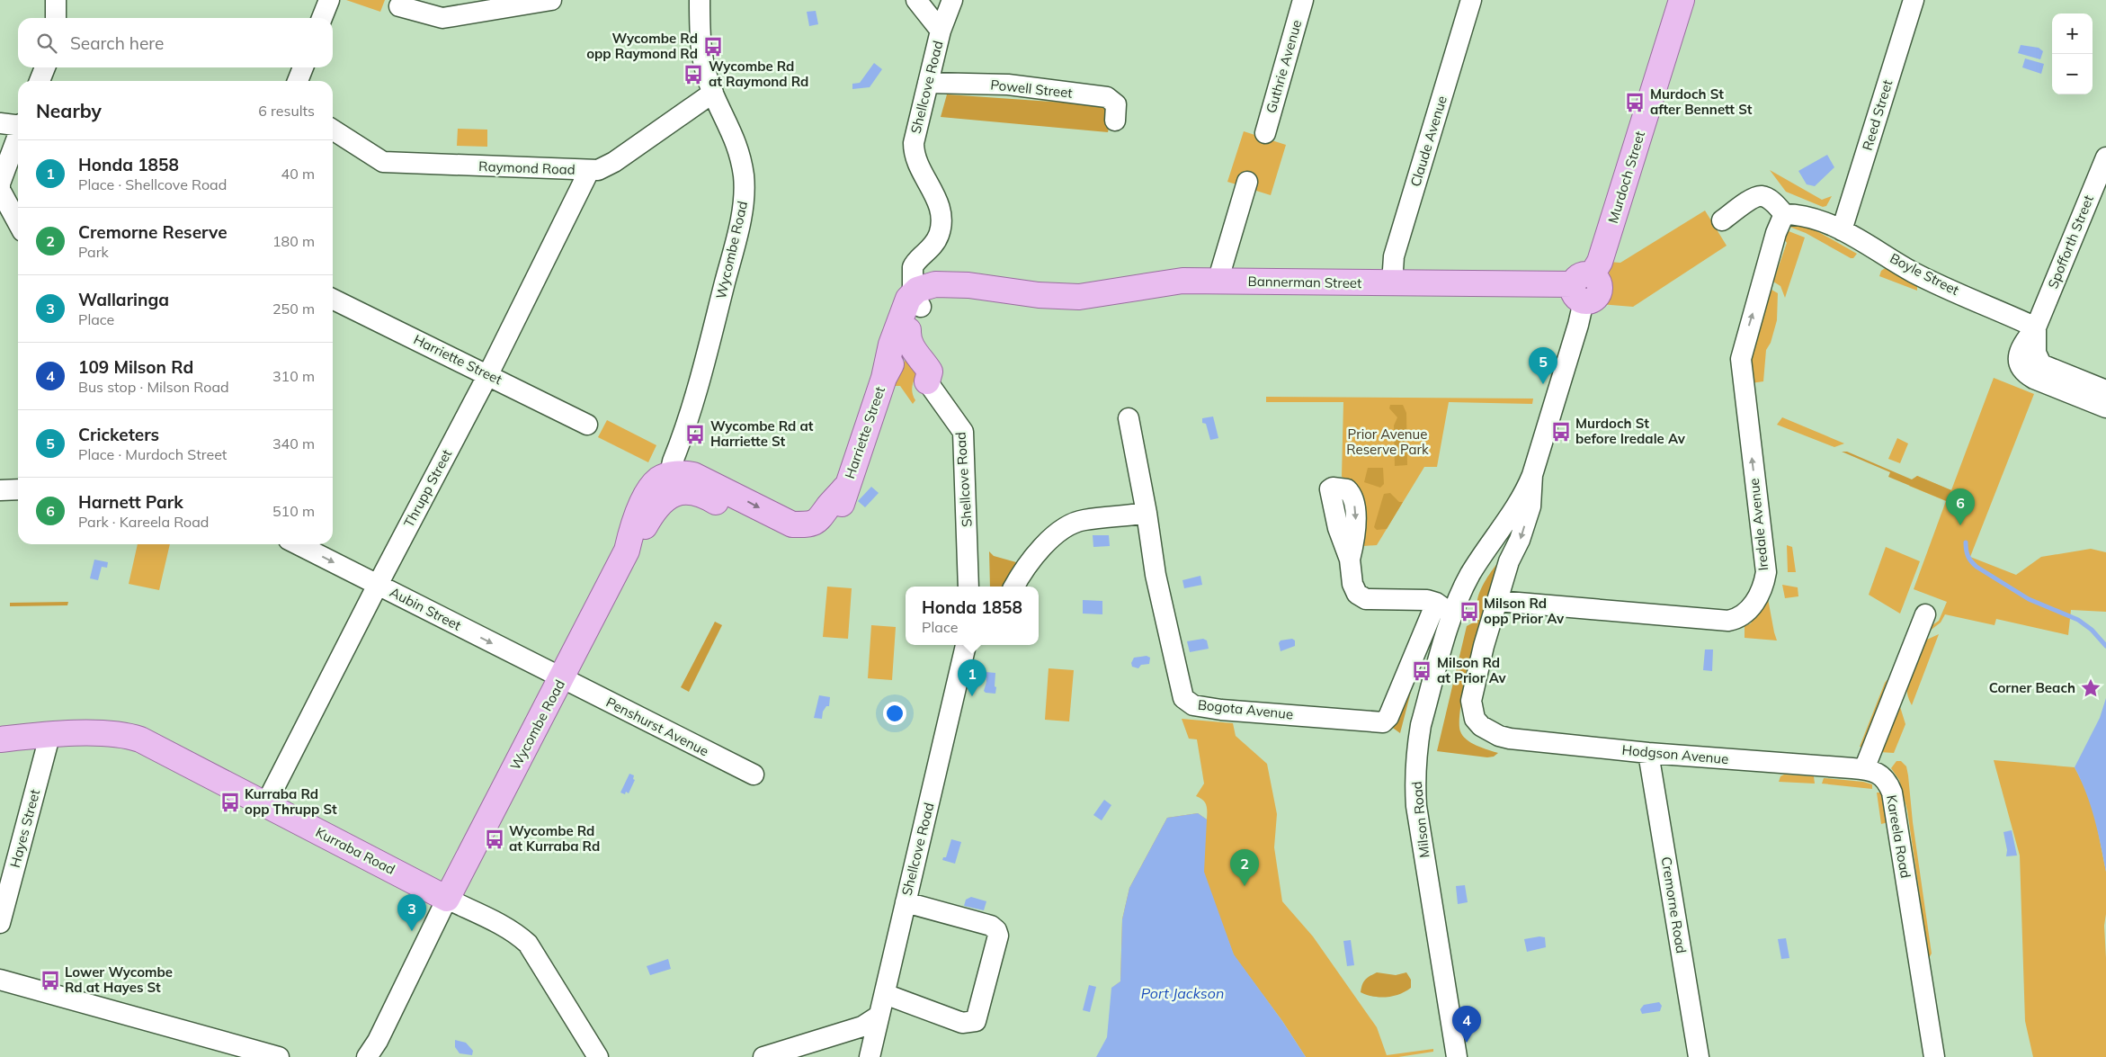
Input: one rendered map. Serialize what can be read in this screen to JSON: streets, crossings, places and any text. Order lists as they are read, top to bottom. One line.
{"streets":{"main road":["Murdoch Street","Wycombe Road","Bannerman Street","Harriette Street","Kurraba Road"],"street":["Guthrie Avenue","Shellcove Road","Powell Street","Reed Street","Claude Avenue","Raymond Road","Spofforth Street","Boyle Street","Thrupp Street","Iredale Avenue","Aubin Street","Bogota Avenue","Penshurst Avenue","Hodgson Avenue","Milson Road","Hayes Street","Kareela Road","Cremorne Road"]},"crossings":[["Shellcove Road","Powell Street"],["Shellcove Road","Bannerman Street"],["Shellcove Road","Harriette Street"],["Reed Street","Boyle Street"],["Claude Avenue","Bannerman Street"],["Raymond Road","Wycombe Road"],["Raymond Road","Thrupp Street"],["Murdoch Street","Bannerman Street"],["Murdoch Street","Iredale Avenue"],["Murdoch Street","Hodgson Avenue"],["Murdoch Street","Milson Road"],["Spofforth Street","Boyle Street"],["Wycombe Road","Harriette Street"],["Wycombe Road","Aubin Street"],["Wycombe Road","Penshurst Avenue"],["Wycombe Road","Kurraba Road"],["Boyle Street","Iredale Avenue"],["Bannerman Street","Harriette Street"],["Harriette Street","Thrupp Street"],["Thrupp Street","Aubin Street"],["Thrupp Street","Kurraba Road"],["Aubin Street","Penshurst Avenue"],["Hodgson Avenue","Kareela Road"],["Hodgson Avenue","Cremorne Road"],["Hayes Street","Kurraba Road"]],"one_way":["Aubin Street"],"water":["Port Jackson"],"parks":["Prior Avenue Reserve Park"],"places":{"bus stop":["Wycombe Rd opp Raymond Rd","Wycombe Rd at Raymond Rd","Murdoch St after Bennett St","Murdoch St before Iredale Av","Wycombe Rd at Harriette St","Milson Rd opp Prior Av","Milson Rd at Prior Av","Kurraba Rd opp Thrupp St","Wycombe Rd at Kurraba Rd","Lower Wycombe Rd at Hayes St"],"place":["Corner Beach"]},"page":{"map_buttons":["+","−"],"search":"Search here","heading":["Nearby","6 results"],"list":[{"mark":"1","name":"Honda 1858","note":"Place · Shellcove Road","value":"40 m"},{"mark":"2","name":"Cremorne Reserve","note":"Park","value":"180 m"},{"mark":"3","name":"Wallaringa","note":"Place","value":"250 m"},{"mark":"4","name":"109 Milson Rd","note":"Bus stop · Milson Road","value":"310 m"},{"mark":"5","name":"Cricketers","note":"Place · Murdoch Street","value":"340 m"},{"mark":"6","name":"Harnett Park","note":"Park · Kareela Road","value":"510 m"}],"pins":["5","6","1","2","3","4"],"popup":["Honda 1858","Place"]}}
